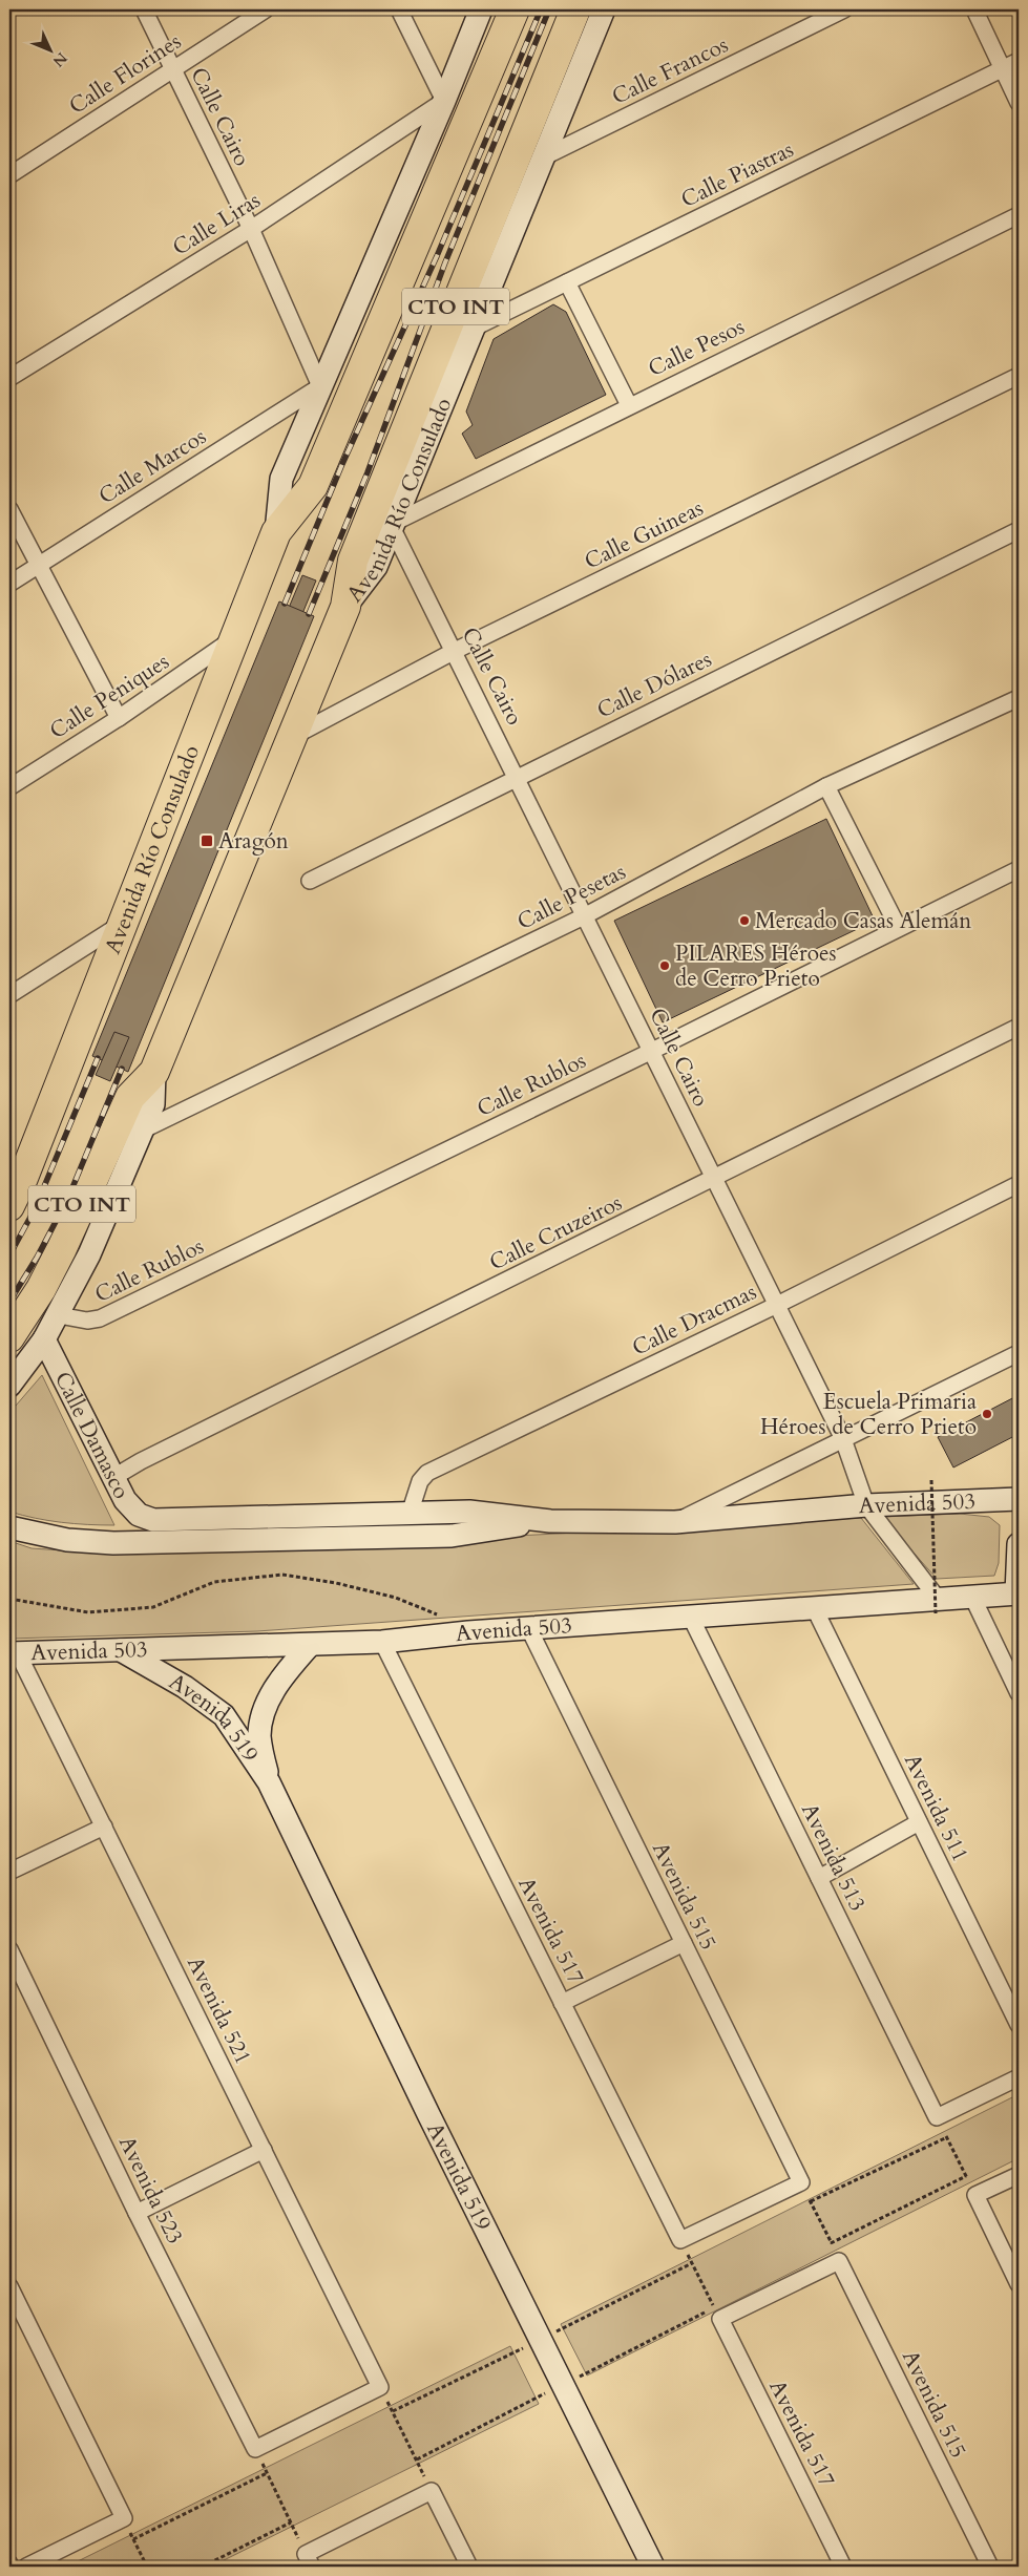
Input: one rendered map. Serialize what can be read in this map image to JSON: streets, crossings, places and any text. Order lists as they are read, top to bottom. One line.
{"streets":{"highway":["CTO INT","Avenida Río Consulado"],"street":["Calle Francos","Calle Florines","Calle Cairo","Calle Piastras","Calle Liras","Calle Pesos","Calle Marcos","Calle Guineas","Calle Dólares","Calle Peniques","Calle Pesetas","Calle Rublos","Calle Cruzeiros","Calle Dracmas","Calle Damasco","Avenida 503","Avenida 519","Avenida 511","Avenida 513","Avenida 515","Avenida 517","Avenida 521","Avenida 523"]},"crossings":[["Calle Francos","Avenida Río Consulado"],["Calle Florines","Calle Cairo"],["Calle Cairo","Calle Liras"],["Calle Cairo","Calle Pesos"],["Calle Cairo","Calle Marcos"],["Calle Cairo","Avenida Río Consulado"],["Calle Cairo","Calle Guineas"],["Calle Cairo","Calle Dólares"],["Calle Cairo","Calle Pesetas"],["Calle Cairo","Calle Rublos"],["Calle Cairo","Calle Cruzeiros"],["Calle Cairo","Calle Dracmas"],["Calle Cairo","Avenida 503"],["Calle Piastras","Avenida Río Consulado"],["Calle Liras","Avenida Río Consulado"],["CTO INT","Avenida Río Consulado"],["Calle Pesos","Avenida Río Consulado"],["Calle Marcos","Avenida Río Consulado"],["Avenida Río Consulado","Calle Guineas"],["Avenida Río Consulado","Calle Peniques"],["Avenida Río Consulado","Calle Pesetas"],["Avenida Río Consulado","Calle Rublos"],["Avenida Río Consulado","Calle Damasco"],["Calle Cruzeiros","Calle Damasco"],["Calle Dracmas","Avenida 503"],["Calle Damasco","Avenida 503"],["Avenida 503","Avenida 519"],["Avenida 503","Avenida 511"],["Avenida 503","Avenida 513"],["Avenida 503","Avenida 515"],["Avenida 503","Avenida 517"],["Avenida 503","Avenida 521"]],"places":{"transit":["Aragón"],"other":["Mercado Casas Alemán","PILARES Héroes de Cerro Prieto","Escuela Primaria Héroes de Cerro Prieto"]},"north":"bottom right"}
